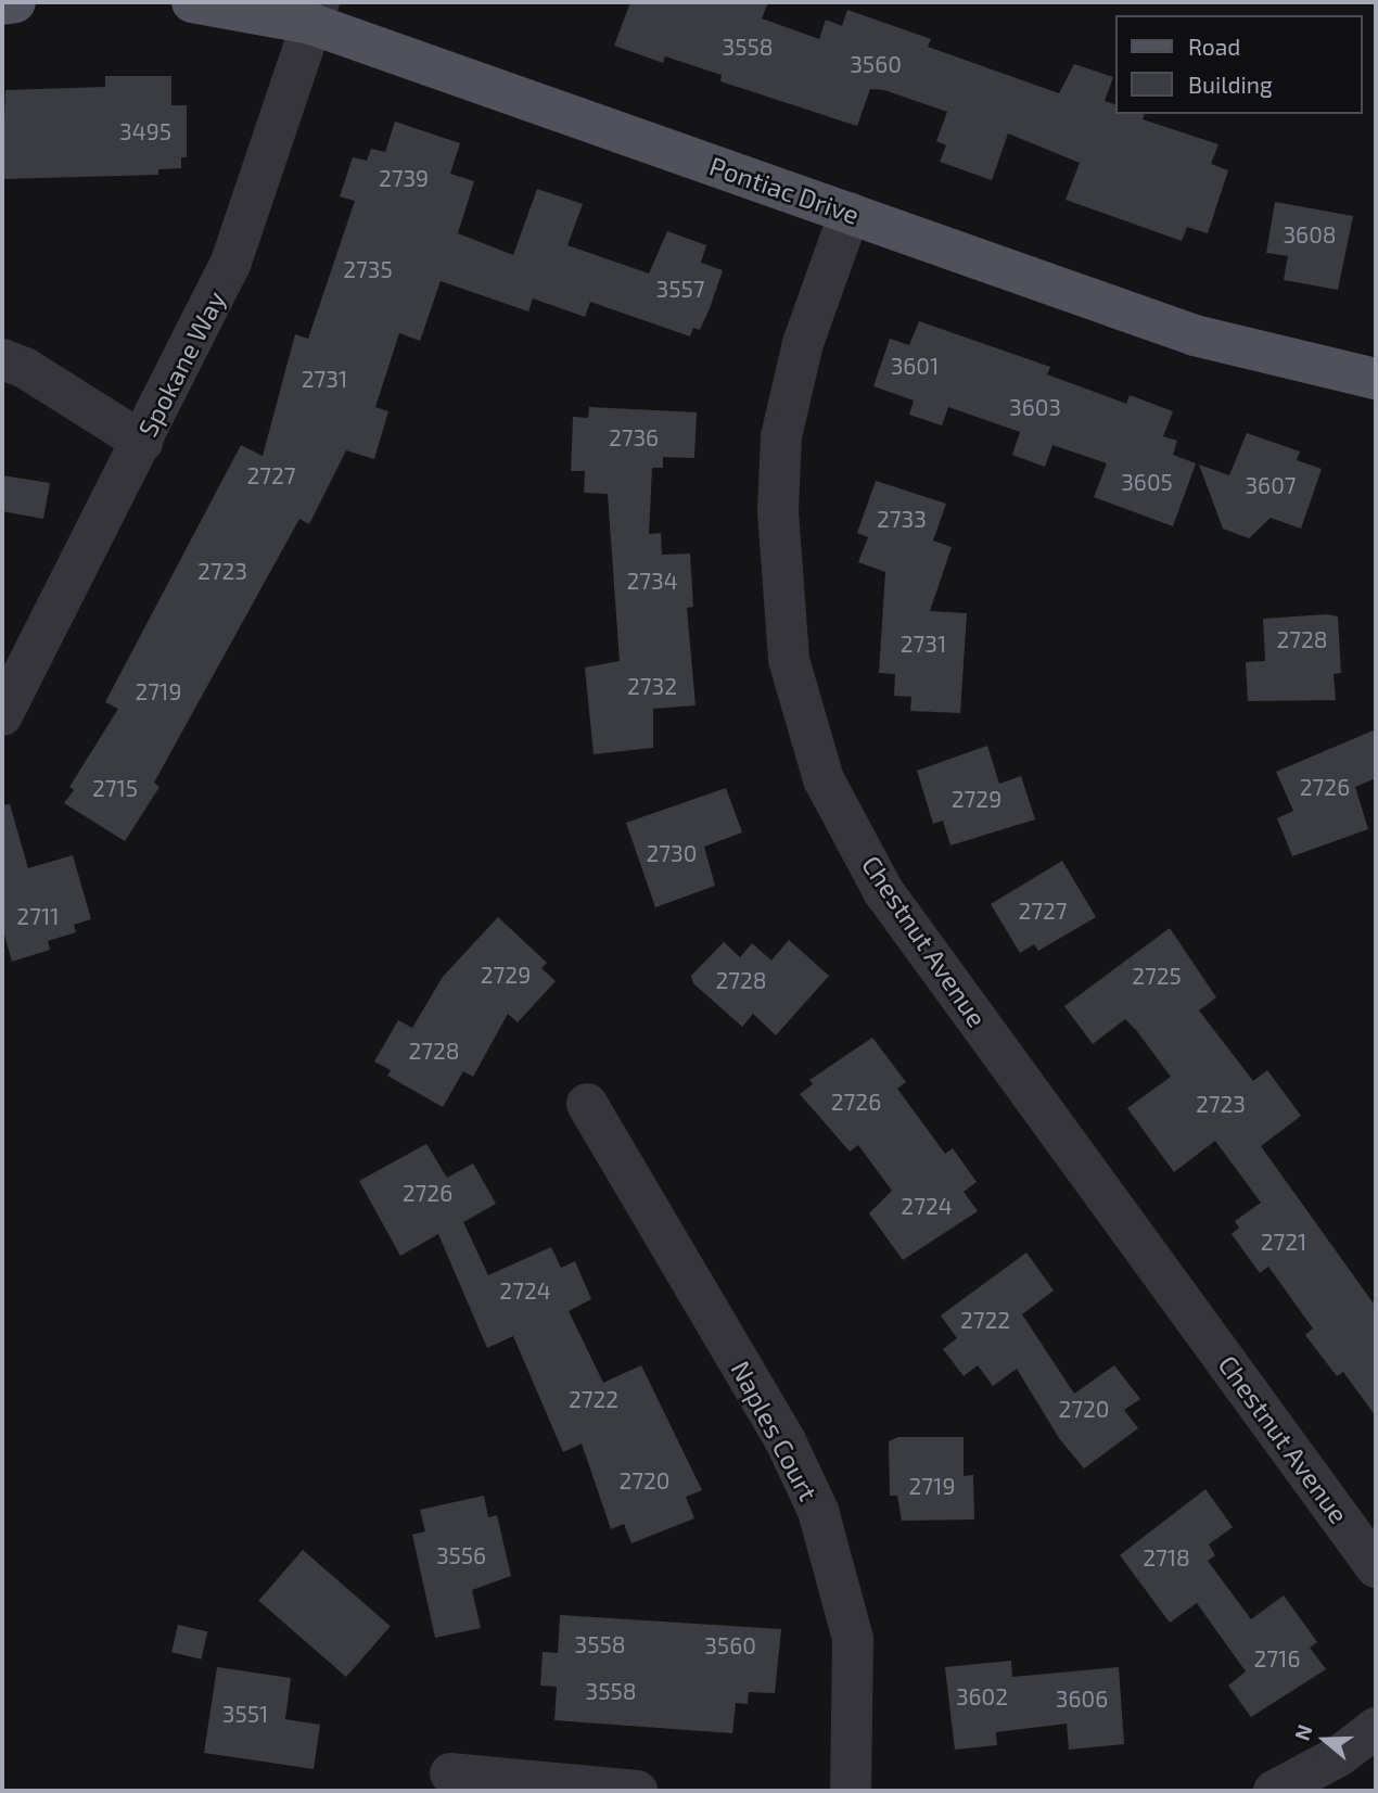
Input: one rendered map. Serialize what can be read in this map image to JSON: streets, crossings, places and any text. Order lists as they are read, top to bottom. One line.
{"streets":{"main road":["Pontiac Drive"],"street":["Spokane Way","Chestnut Avenue","Naples Court"]},"crossings":[["Pontiac Drive","Spokane Way"],["Pontiac Drive","Chestnut Avenue"]],"house_numbers":["3558","3560","3495","2739","3608","2735","3557","3601","2731","3603","2736","2727","3605","3607","2733","2723","2734","2728","2731","2732","2719","2726","2715","2729","2730","2727","2711","2729","2725","2728","2728","2726","2723","2726","2724","2721","2724","2722","2722","2720","2720","2719","3556","2718","3558","3560","2716","3558","3602","3606","3551"],"legend":["Road","Building"],"north":"left"}
